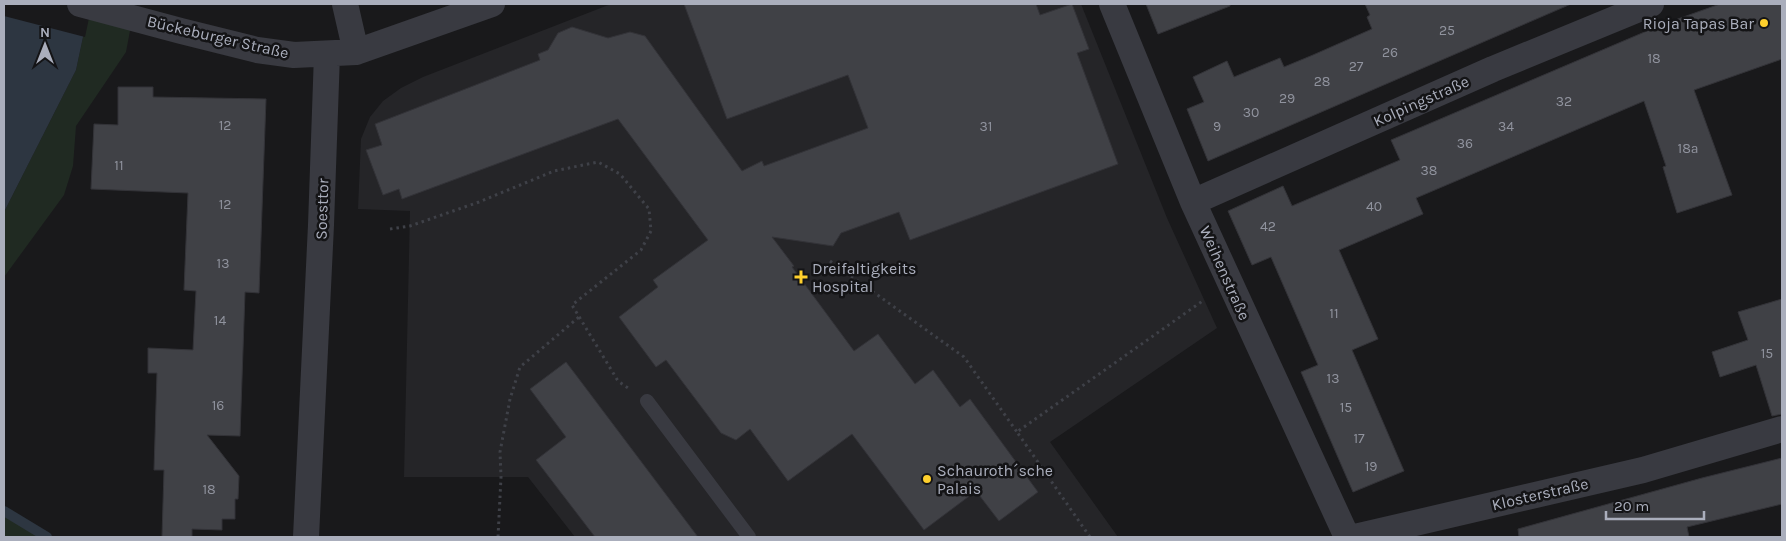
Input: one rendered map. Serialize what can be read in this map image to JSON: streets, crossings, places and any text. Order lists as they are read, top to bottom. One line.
{"streets":{"street":["Bückeburger Straße","Kolpingstraße","Soesttor","Weihenstraße","Klosterstraße"]},"crossings":[["Bückeburger Straße","Soesttor"],["Kolpingstraße","Weihenstraße"]],"places":{"other":["Rioja Tapas Bar","Schauroth´sche Palais"],"health":["Dreifaltigkeits Hospital"]},"house_numbers":["25","26","18","27","28","29","32","30","12","31","9","34","36","18a","11","38","12","40","42","13","11","14","15","13","16","15","17","19","18"],"scale_bar":"20 m","north":"top"}
